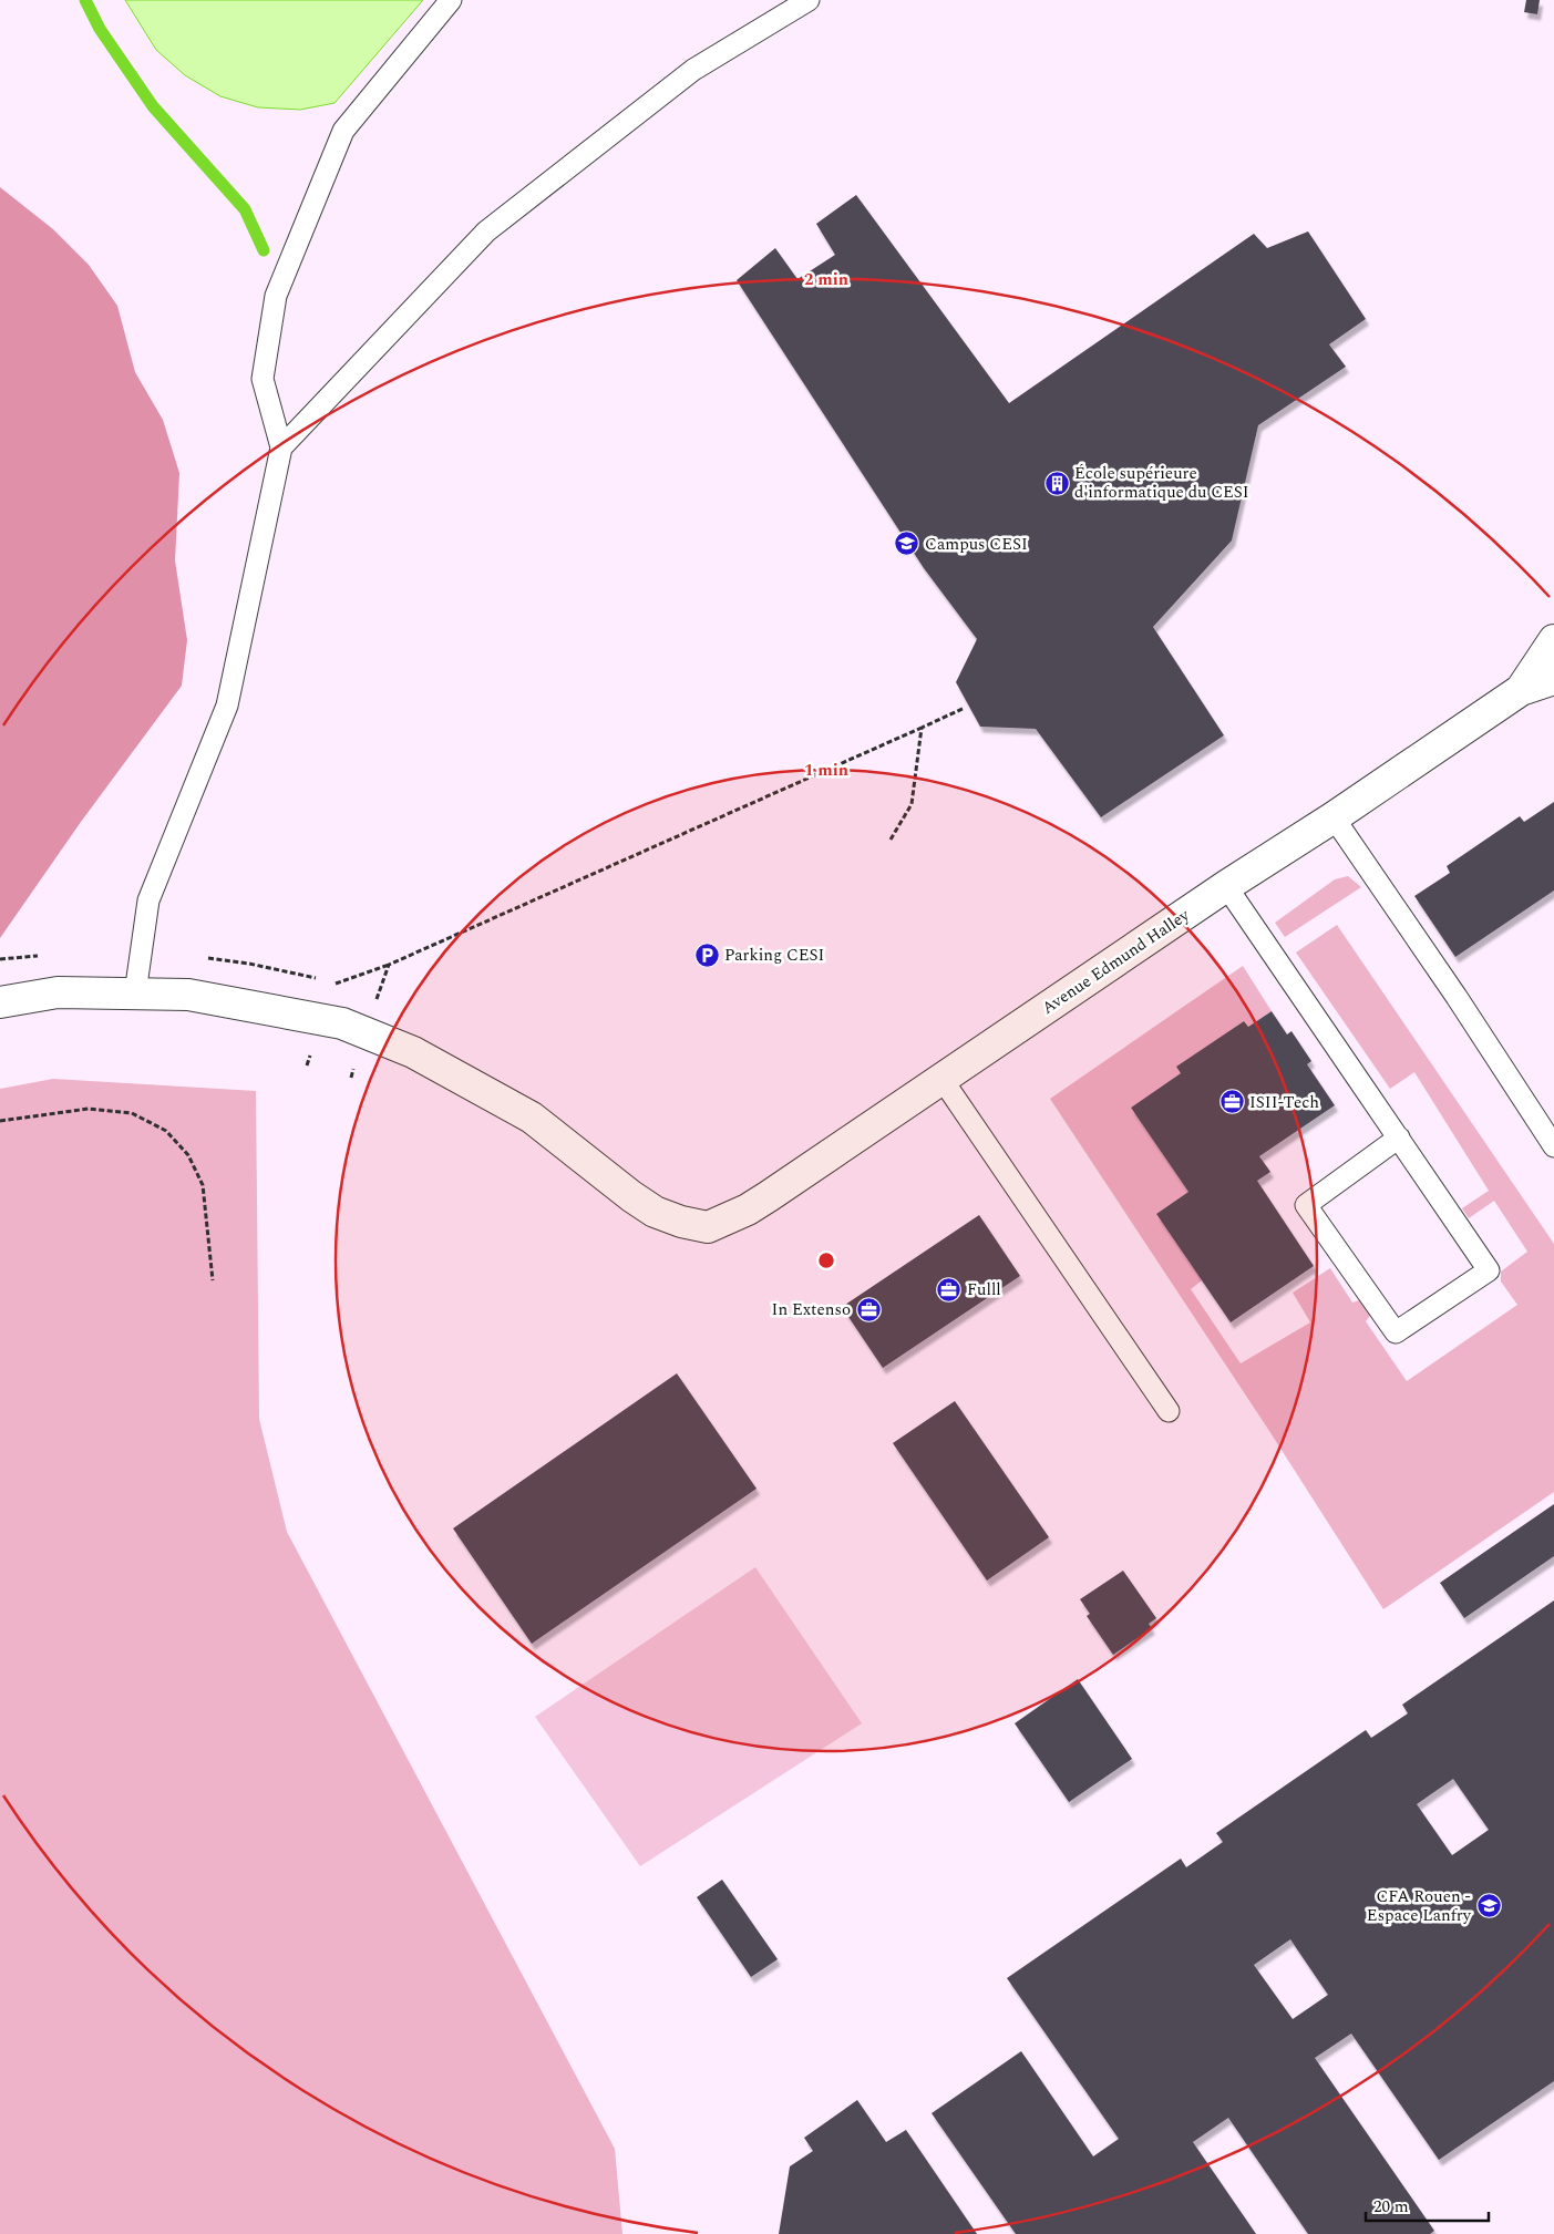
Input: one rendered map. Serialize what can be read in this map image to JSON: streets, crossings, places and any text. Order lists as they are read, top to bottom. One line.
{"streets":{"street":["Avenue Edmund Halley"]},"places":{"building":["École supérieure d'informatique du CESI"],"school or university":["Campus CESI","CFA Rouen - Espace Lanfry"],"parking":["Parking CESI"],"office":["ISII-Tech","Fulll","In Extenso"]},"scale_bar":"20 m","rings":["2 min","1 min"]}
